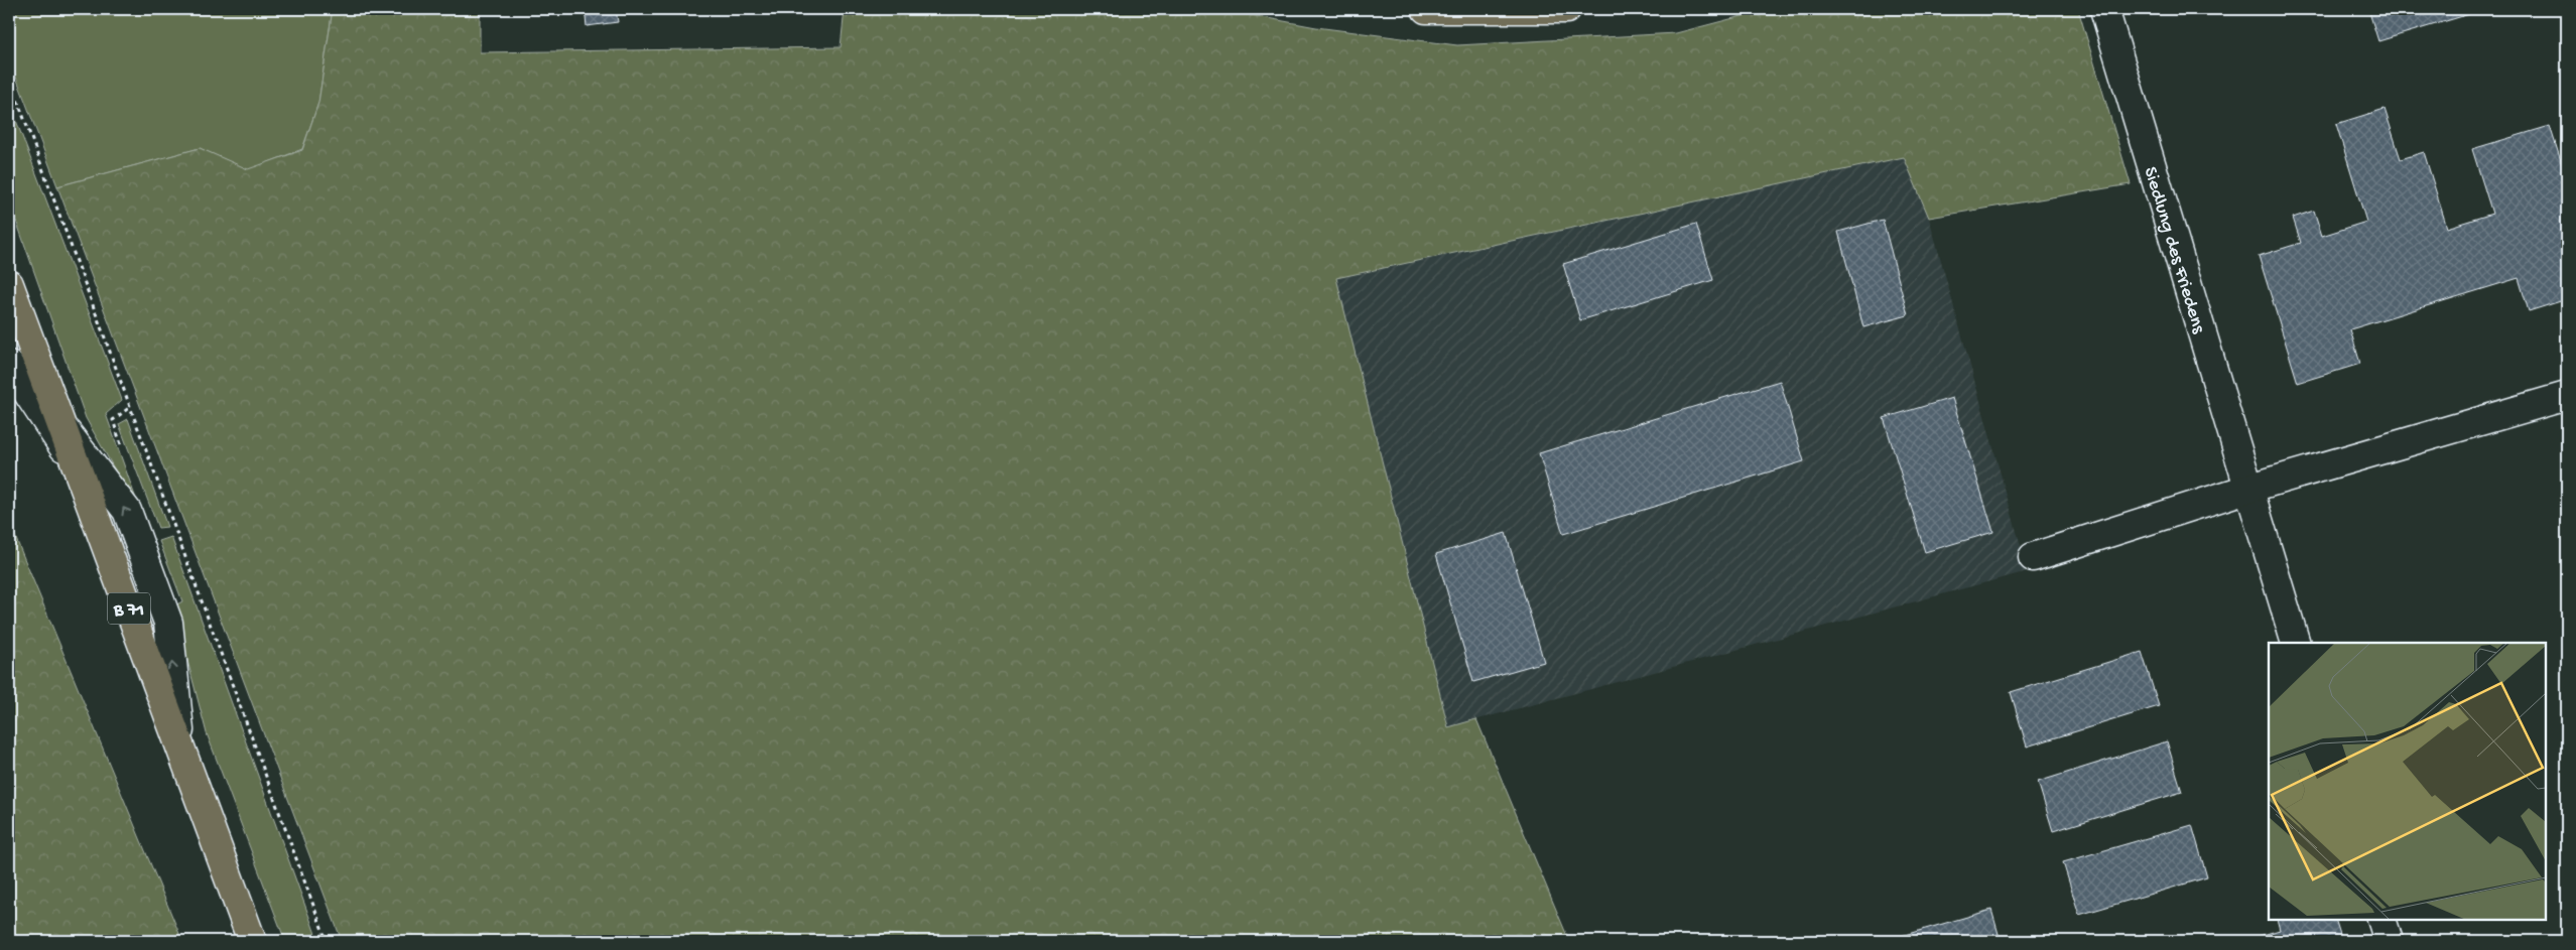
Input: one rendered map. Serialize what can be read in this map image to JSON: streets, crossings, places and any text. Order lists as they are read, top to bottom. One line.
{"streets":{"main road":["B 71"],"street":["Siedlung des Friedens"]}}
